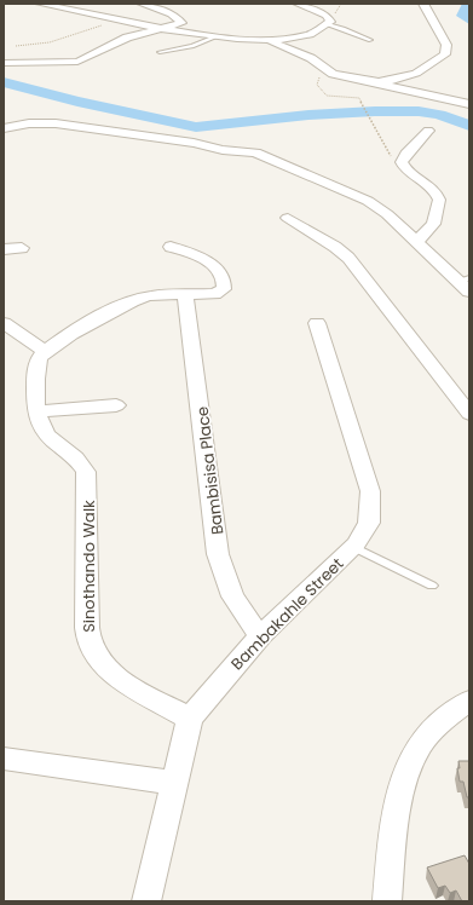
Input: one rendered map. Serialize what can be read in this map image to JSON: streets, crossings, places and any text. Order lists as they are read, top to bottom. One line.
{"streets":{"street":["Bambisisa Place","Sinothando Walk","Bambakahle Street"]},"crossings":[["Bambisisa Place","Bambakahle Street"],["Sinothando Walk","Bambakahle Street"]]}
